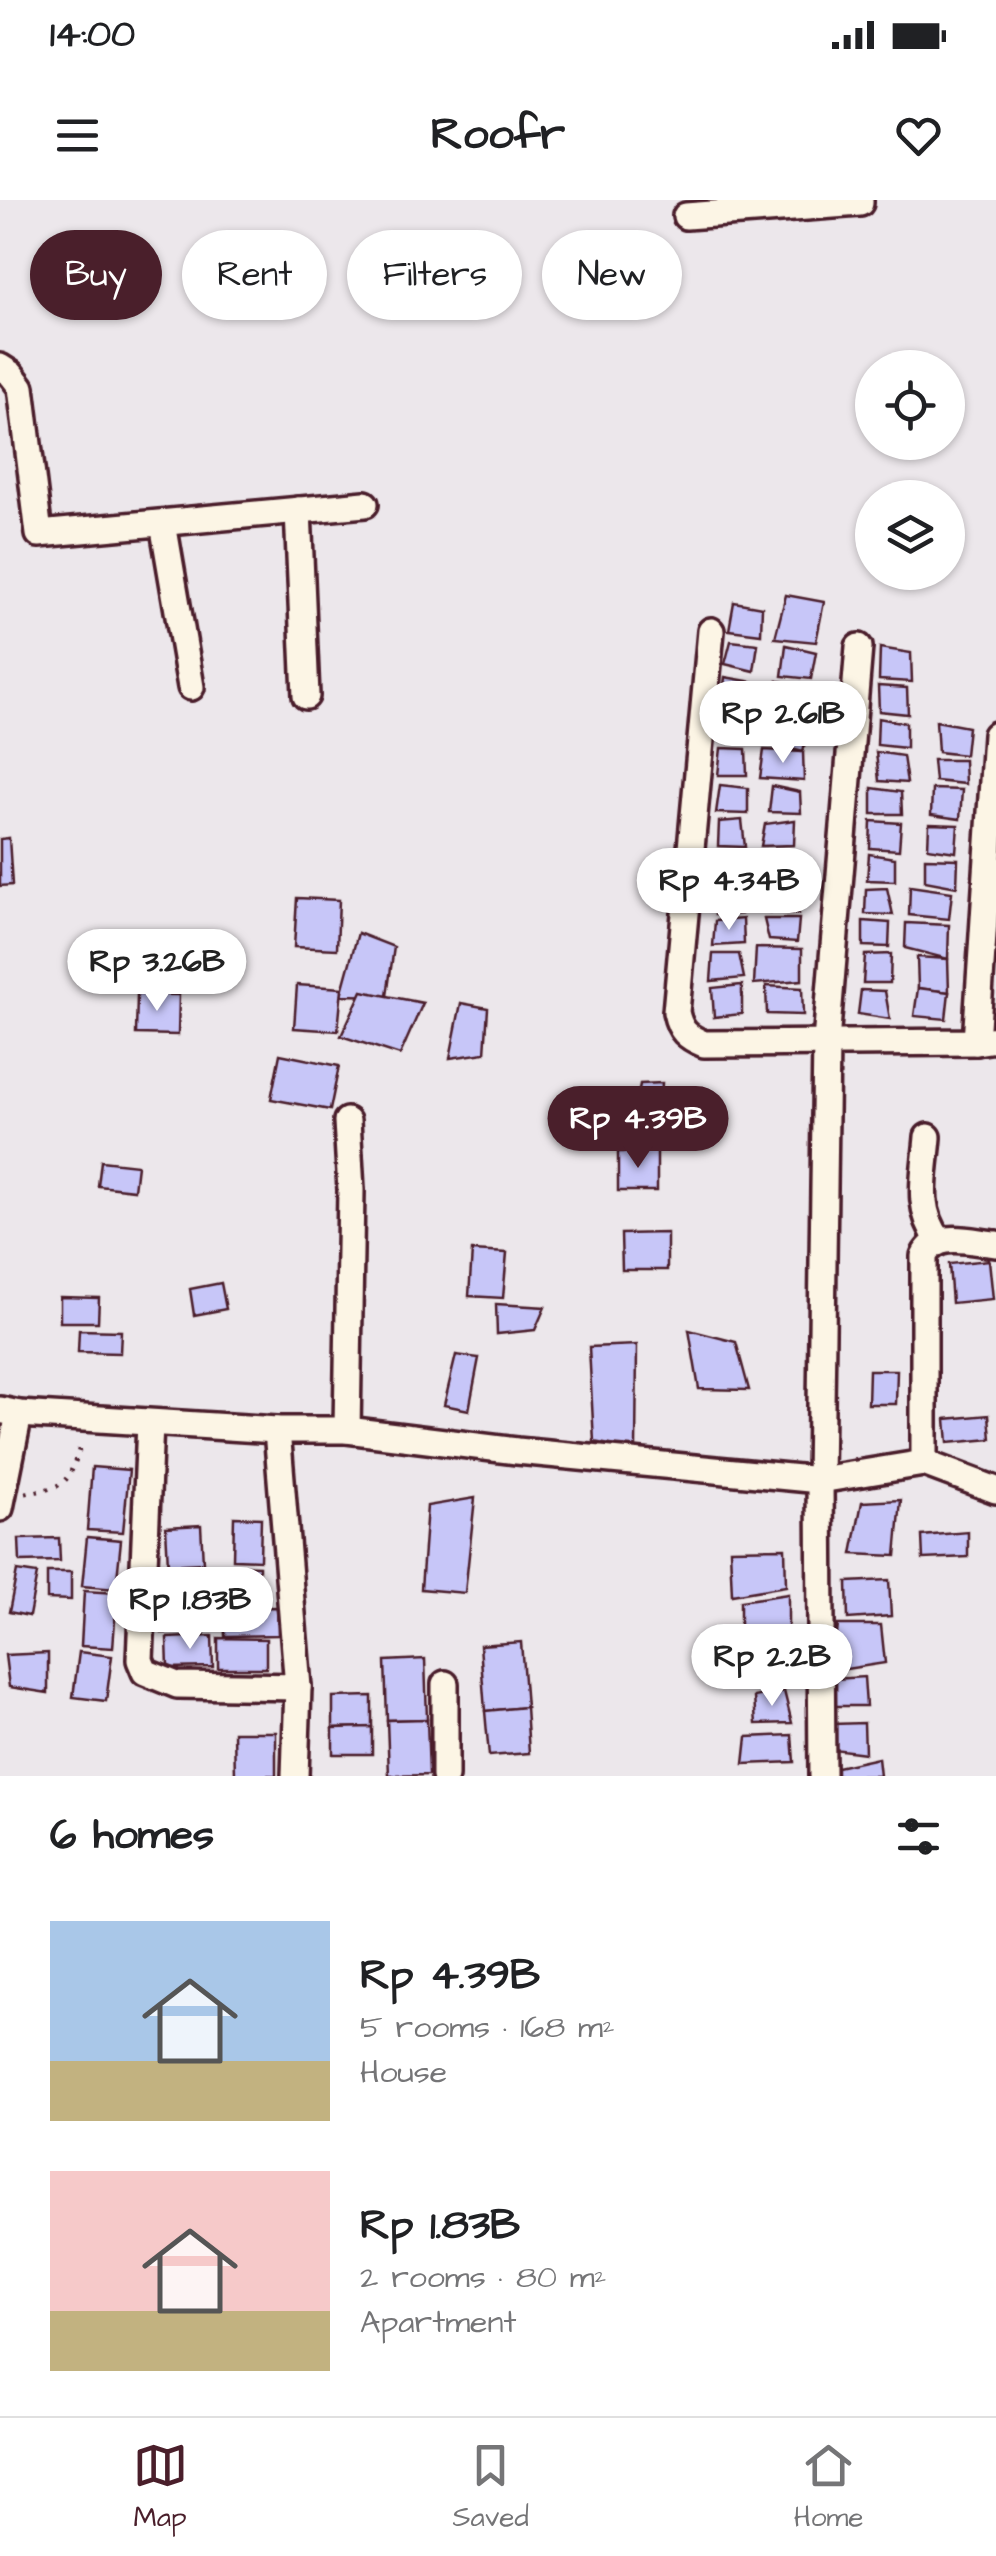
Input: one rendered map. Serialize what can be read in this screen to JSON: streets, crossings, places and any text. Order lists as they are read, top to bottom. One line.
{"page":{"status":"14:00","header":"Roofr","chip":["Buy","Rent","Filters","New"],"price":["Rp 2.61B","Rp 4.34B","Rp 3.26B","Rp 4.39B","Rp 1.83B","Rp 2.2B"],"heading":"6 homes","list":[{"name":"Rp 4.39B","note":"5 rooms · 168 m² · House"},{"name":"Rp 1.83B","note":"2 rooms · 80 m² · Apartment"}],"tabs":["Map","Saved","Home"]}}
